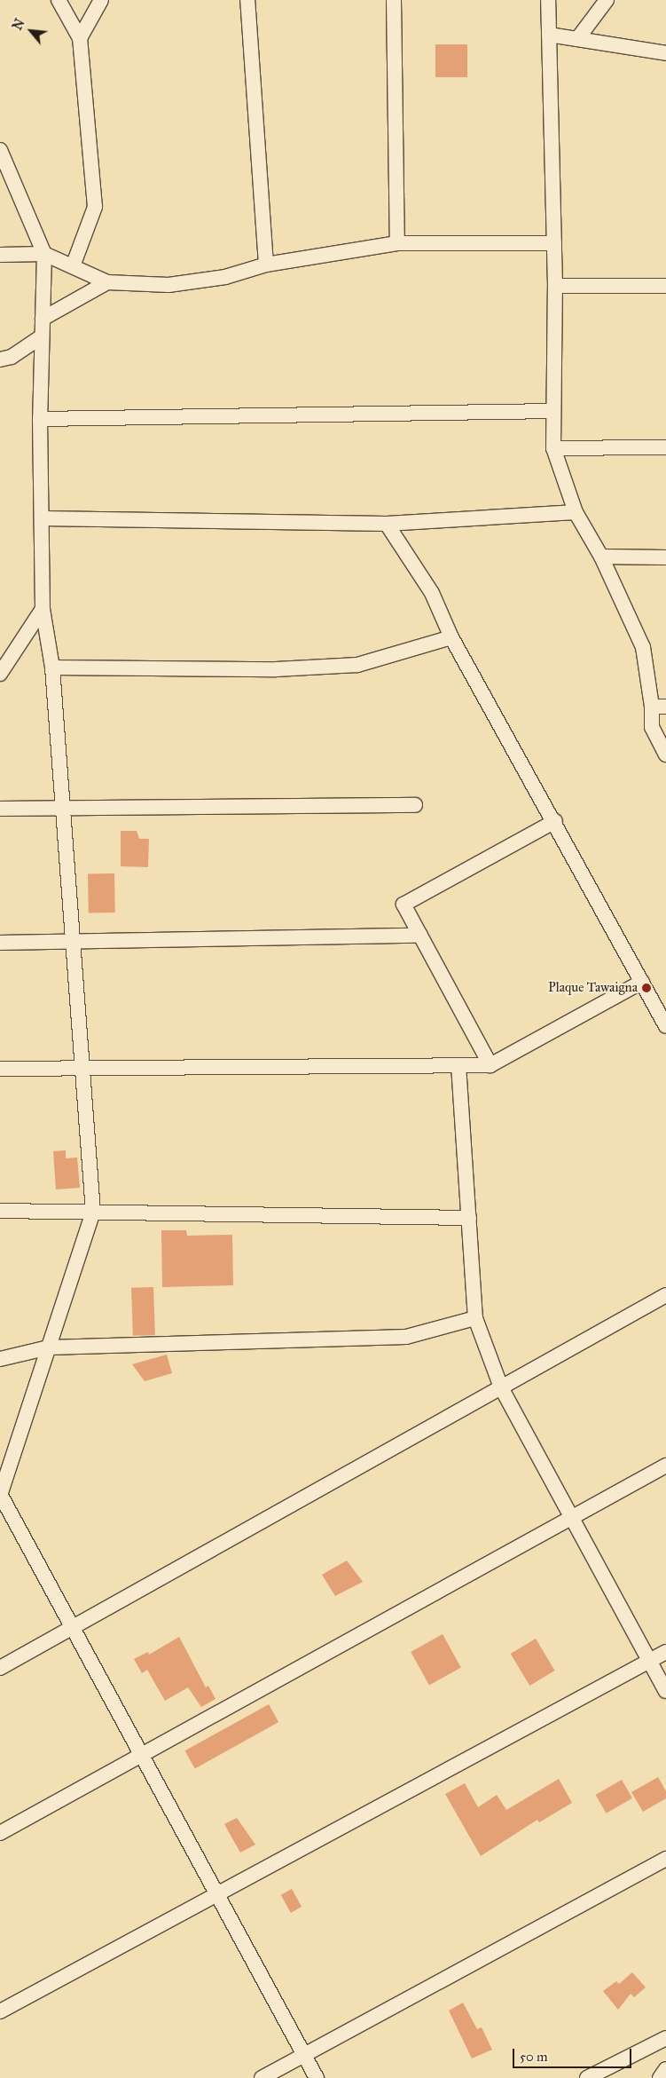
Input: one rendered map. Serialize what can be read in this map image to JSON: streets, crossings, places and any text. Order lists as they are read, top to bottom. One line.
{"places":["Plaque Tawaigna"],"scale_bar":"50 m","north":"top left"}
